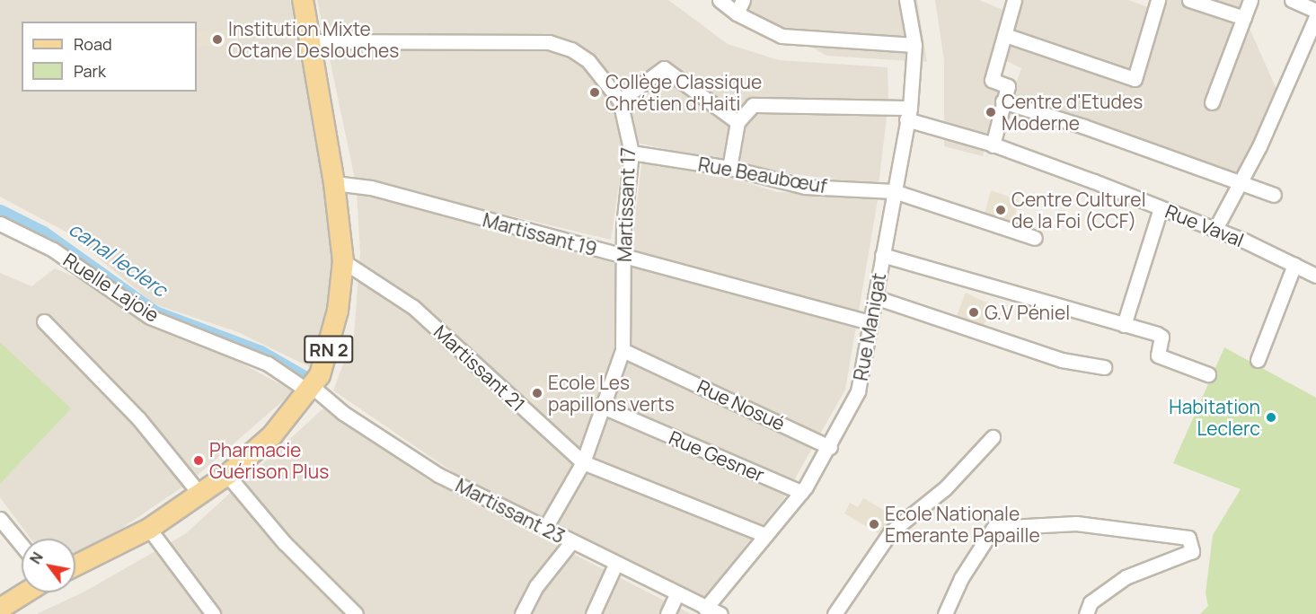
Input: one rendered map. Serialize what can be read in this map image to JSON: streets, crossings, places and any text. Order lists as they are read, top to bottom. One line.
{"streets":{"main road":["RN 2"],"street":["Rue Beaubœuf","Martissant 17","Rue Vaval","Martissant 19","Ruelle Lajoie","Rue Manigat","Martissant 21","Rue Nosué","Rue Gesner","Martissant 23"]},"crossings":[["Rue Beaubœuf","Martissant 17"],["Rue Beaubœuf","Rue Manigat"],["Martissant 17","Martissant 19"],["Martissant 17","RN 2"],["Martissant 17","Martissant 21"],["Martissant 17","Rue Nosué"],["Martissant 17","Rue Gesner"],["Martissant 17","Martissant 23"],["Rue Vaval","Rue Manigat"],["Martissant 19","Rue Manigat"],["Martissant 19","RN 2"],["Ruelle Lajoie","RN 2"],["Ruelle Lajoie","Martissant 23"],["Rue Manigat","Martissant 21"],["Rue Manigat","Rue Nosué"],["Rue Manigat","Rue Gesner"],["Rue Manigat","Martissant 23"],["RN 2","Martissant 21"],["RN 2","Martissant 23"]],"water":["canal leclerc"],"places":["Institution Mixte Octane Deslouches","Collège Classique Chrétien d'Haiti","Centre d'Etudes Moderne","Centre Culturel de la Foi (CCF)","G.V Péniel","Ecole Les papillons verts","Habitation Leclerc","Pharmacie Guérison Plus","Ecole Nationale Emerante Papaille"],"legend":["Road","Park"],"north":"top left"}
